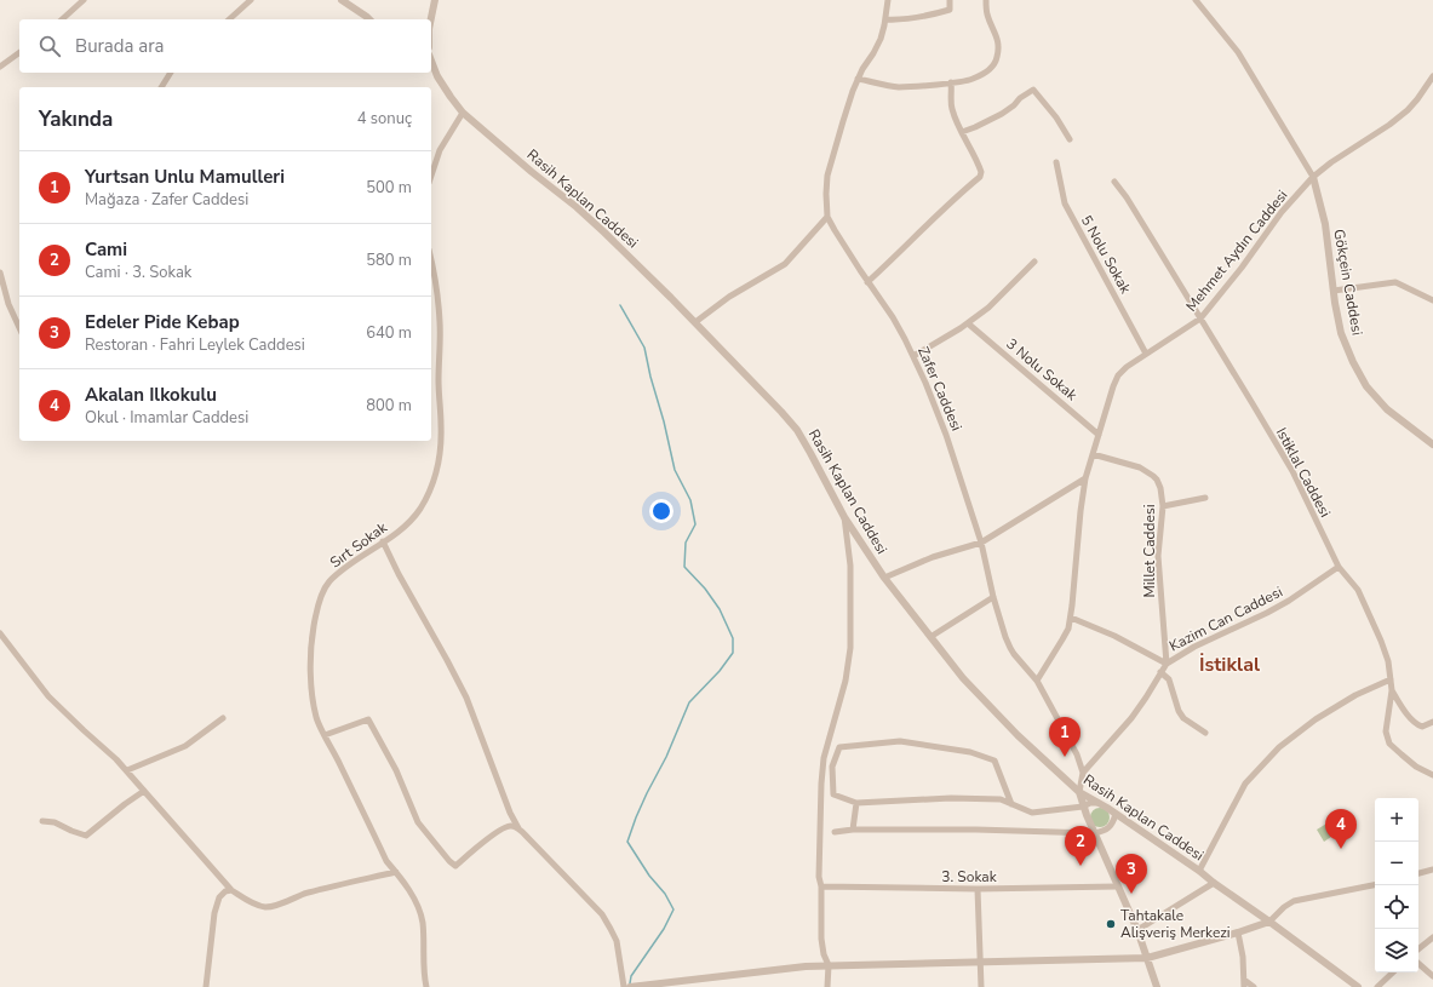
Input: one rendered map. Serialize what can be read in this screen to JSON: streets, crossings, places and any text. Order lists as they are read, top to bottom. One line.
{"streets":{"street":["Rasih Kaplan Caddesi","Mehmet Aydın Caddesi","5 Nolu Sokak","Gökçein Caddesi","3 Nolu Sokak","Zafer Caddesi","Istiklal Caddesi","Sırt Sokak","Millet Caddesi","Kazim Can Caddesi","3. Sokak"]},"crossings":[["Mehmet Aydın Caddesi","5 Nolu Sokak"],["Mehmet Aydın Caddesi","Gökçein Caddesi"],["Mehmet Aydın Caddesi","3 Nolu Sokak"],["Mehmet Aydın Caddesi","Zafer Caddesi"],["Mehmet Aydın Caddesi","Istiklal Caddesi"],["Mehmet Aydın Caddesi","Millet Caddesi"],["Zafer Caddesi","Kazim Can Caddesi"],["Istiklal Caddesi","Kazim Can Caddesi"],["Millet Caddesi","Kazim Can Caddesi"]],"districts":["İstiklal"],"places":["Tahtakale Alişveriş Merkezi"],"page":{"search":"Burada ara","heading":["Yakında","4 sonuç"],"list":[{"mark":"1","name":"Yurtsan Unlu Mamulleri","note":"Mağaza · Zafer Caddesi","value":"500 m"},{"mark":"2","name":"Cami","note":"Cami · 3. Sokak","value":"580 m"},{"mark":"3","name":"Edeler Pide Kebap","note":"Restoran · Fahri Leylek Caddesi","value":"640 m"},{"mark":"4","name":"Akalan Ilkokulu","note":"Okul · Imamlar Caddesi","value":"800 m"}],"pins":["1","4","2","3"],"map_buttons":["+","−"]}}
